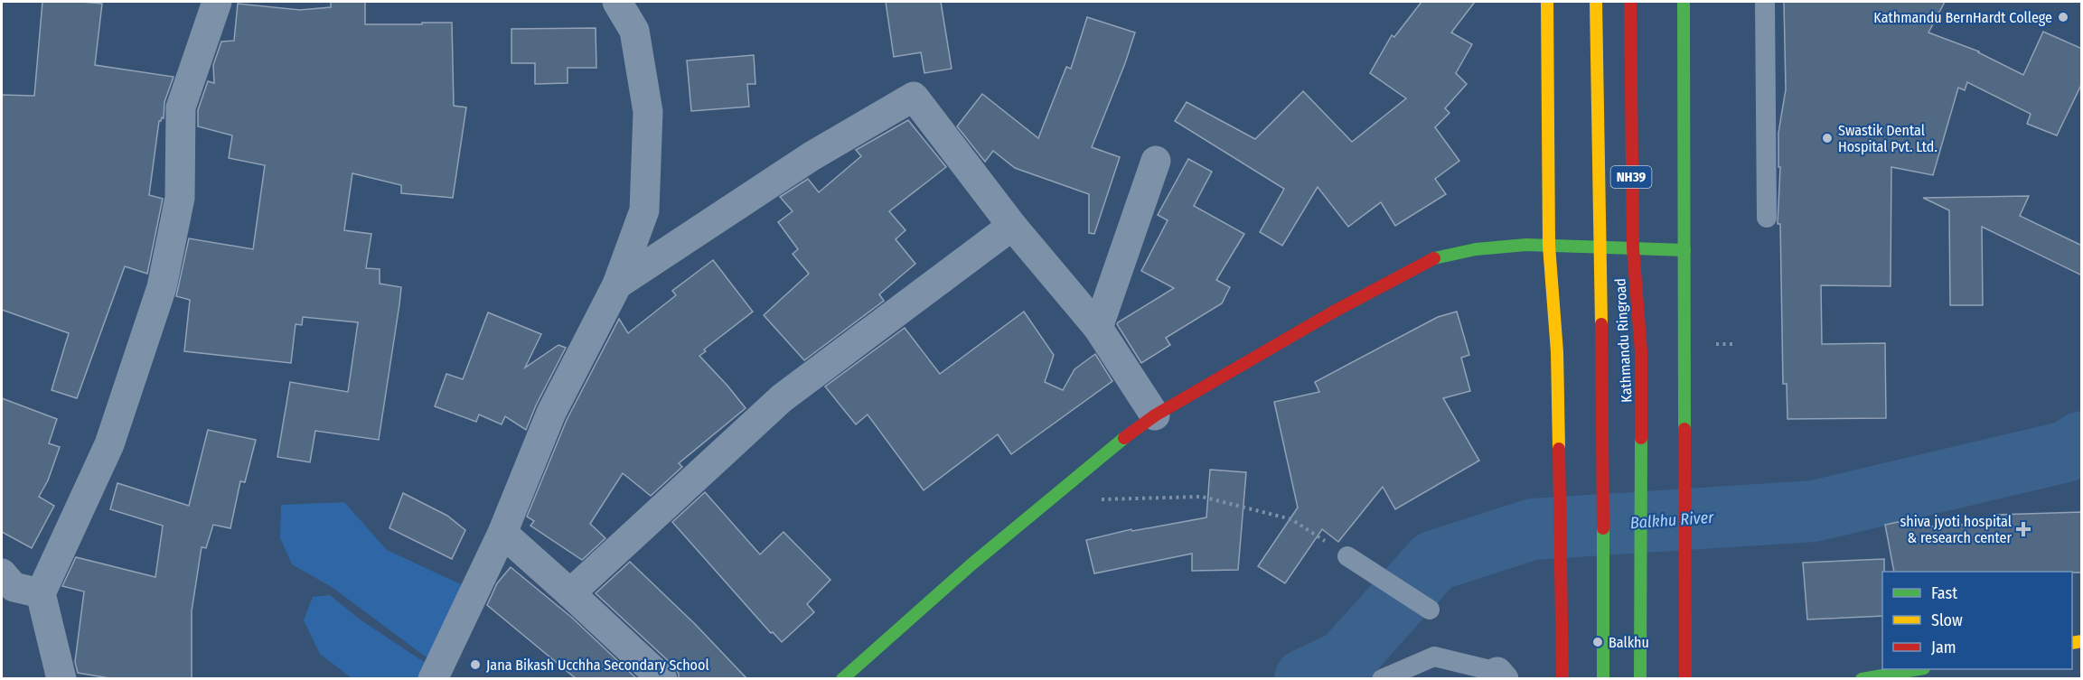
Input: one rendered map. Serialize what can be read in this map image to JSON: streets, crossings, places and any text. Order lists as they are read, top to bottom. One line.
{"streets":{"main road":["NH39","Kathmandu Ringroad"]},"water":["Balkhu River"],"places":{"other":["Kathmandu BernHardt College","Swastik Dental Hospital Pvt. Ltd.","Balkhu","Jana Bikash Ucchha Secondary School"],"health":["shiva jyoti hospital & research center"]},"legend":["Fast","Slow","Jam"]}
